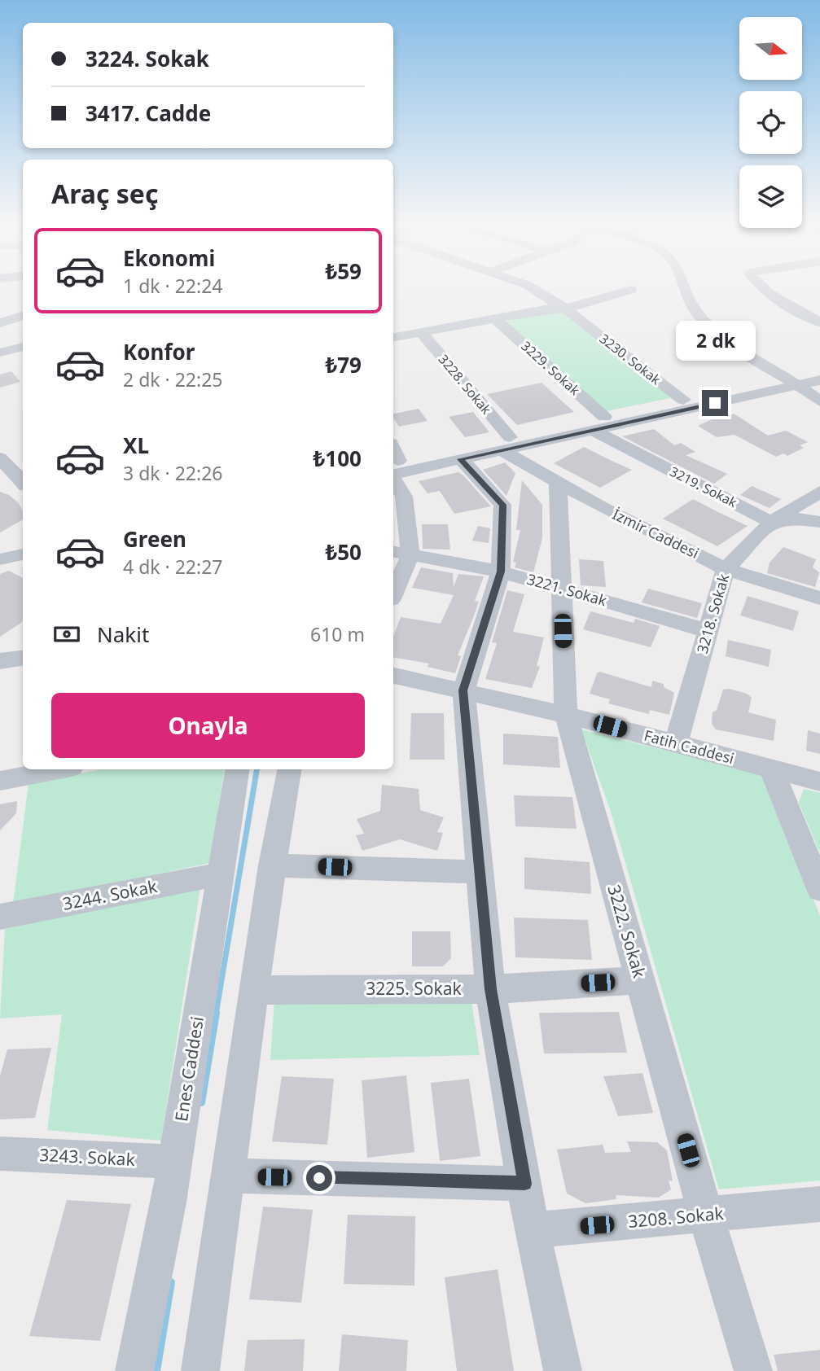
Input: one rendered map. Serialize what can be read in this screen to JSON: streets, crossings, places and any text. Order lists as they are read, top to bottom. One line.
{"streets":{"street":["3230. Sokak","3229. Sokak","3228. Sokak","3219. Sokak","İzmir Caddesi","3221. Sokak","3218. Sokak","Fatih Caddesi","3244. Sokak","3222. Sokak","3225. Sokak","Enes Caddesi","3243. Sokak","3208. Sokak"]},"crossings":[["3229. Sokak","3219. Sokak"],["3228. Sokak","İzmir Caddesi"],["3219. Sokak","3218. Sokak"],["İzmir Caddesi","3218. Sokak"],["İzmir Caddesi","3222. Sokak"],["3221. Sokak","3218. Sokak"],["3221. Sokak","3222. Sokak"],["3218. Sokak","Fatih Caddesi"],["Fatih Caddesi","3222. Sokak"],["3244. Sokak","Enes Caddesi"],["3222. Sokak","3225. Sokak"],["3222. Sokak","3208. Sokak"],["Enes Caddesi","3243. Sokak"]],"north":"right","page":{"banner":["3224. Sokak","3417. Cadde"],"heading":"Araç seç","list":[{"name":"Ekonomi","note":"1 dk · 22:24","value":"₺59"},{"name":"Konfor","note":"2 dk · 22:25","value":"₺79"},{"name":"XL","note":"3 dk · 22:26","value":"₺100"},{"name":"Green","note":"4 dk · 22:27","value":"₺50"}],"bubble":"2 dk","pay":["Nakit","610 m"],"buttons":"Onayla"}}
